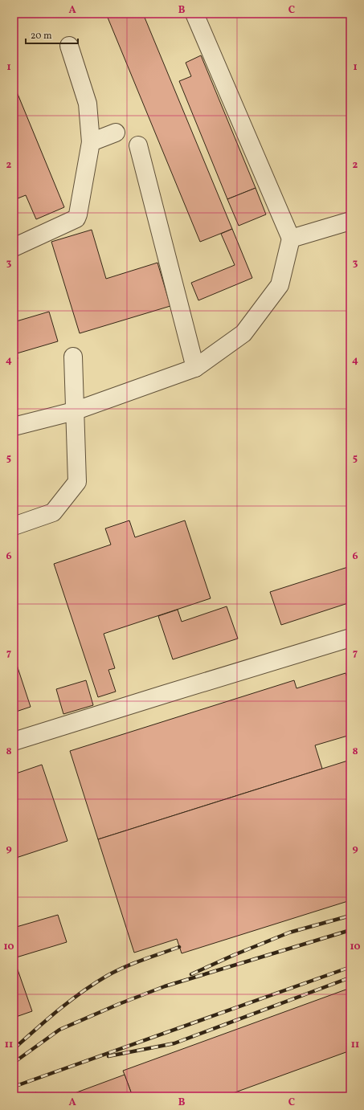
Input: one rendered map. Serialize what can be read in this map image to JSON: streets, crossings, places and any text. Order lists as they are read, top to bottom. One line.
{"scale_bar":"20 m","grid":{"columns":["A","B","C"],"rows":["1","2","3","4","5","6","7","8","9","10","11"]}}
